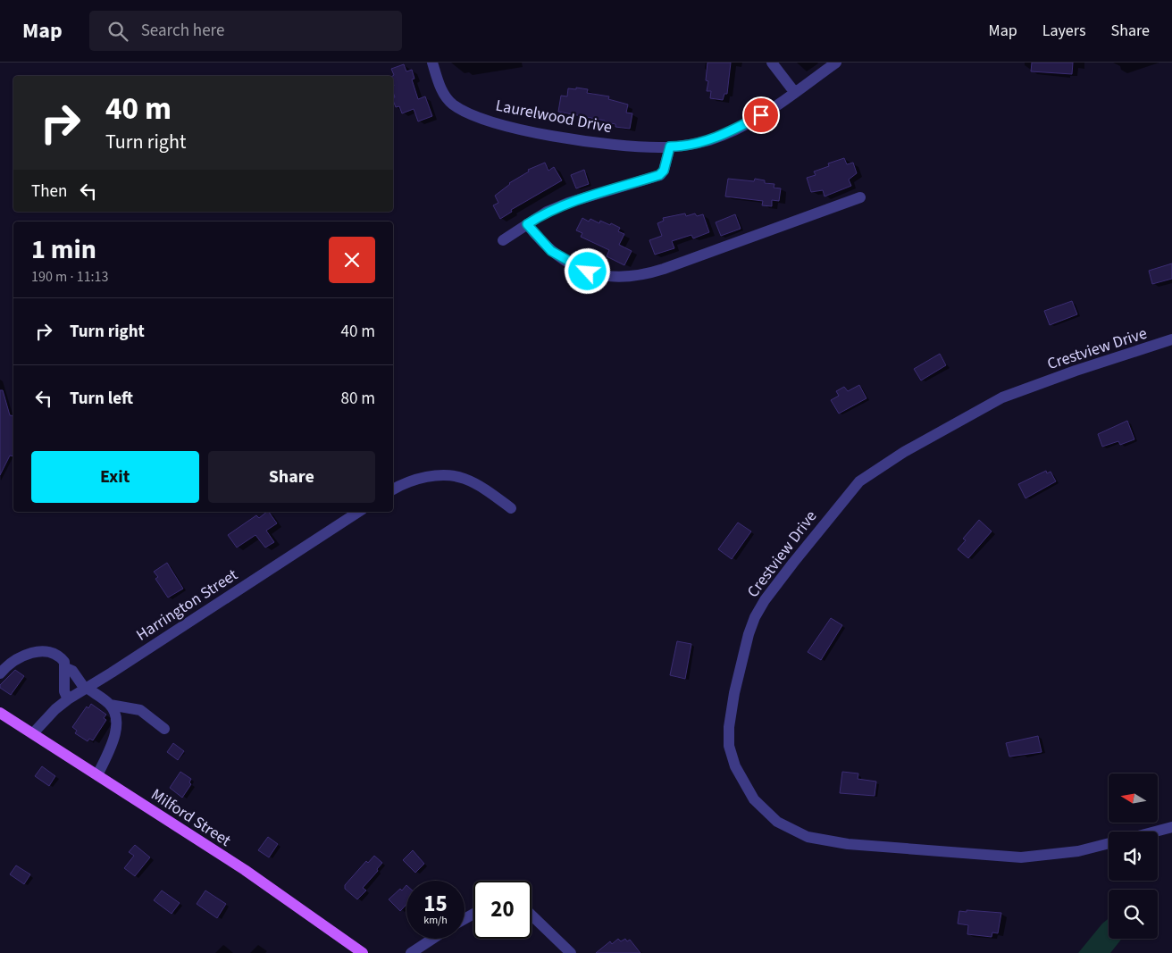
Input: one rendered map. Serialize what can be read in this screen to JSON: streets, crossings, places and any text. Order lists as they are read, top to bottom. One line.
{"streets":{"main road":["Milford Street"],"street":["Laurelwood Drive","Crestview Drive","Harrington Street"]},"crossings":[["Harrington Street","Milford Street"]],"north":"left","page":{"header":"Map","search":"Search here","nav":["Map","Layers","Share"],"turn":["40 m","Turn right"],"then":"Then","heading":["1 min","190 m · 11:13"],"list":[{"name":"Turn right","value":"40 m"},{"name":"Turn left","value":"80 m"}],"buttons":["Exit","Share"],"speed":"15 km/h","limit":"20"}}
